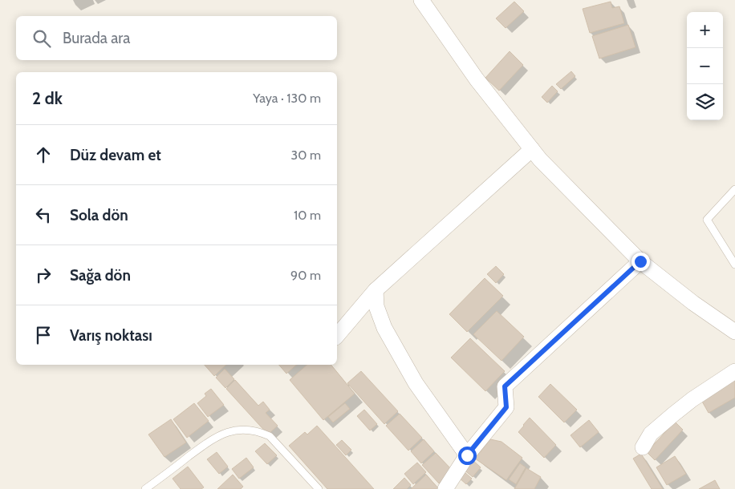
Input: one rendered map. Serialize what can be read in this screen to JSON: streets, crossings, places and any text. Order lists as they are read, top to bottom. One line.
{"page":{"map_buttons":["+","−"],"search":"Burada ara","heading":["2 dk","Yaya · 130 m"],"list":[["Düz devam et","30 m"],["Sola dön","10 m"],["Sağa dön","90 m"],"Varış noktası"]}}
